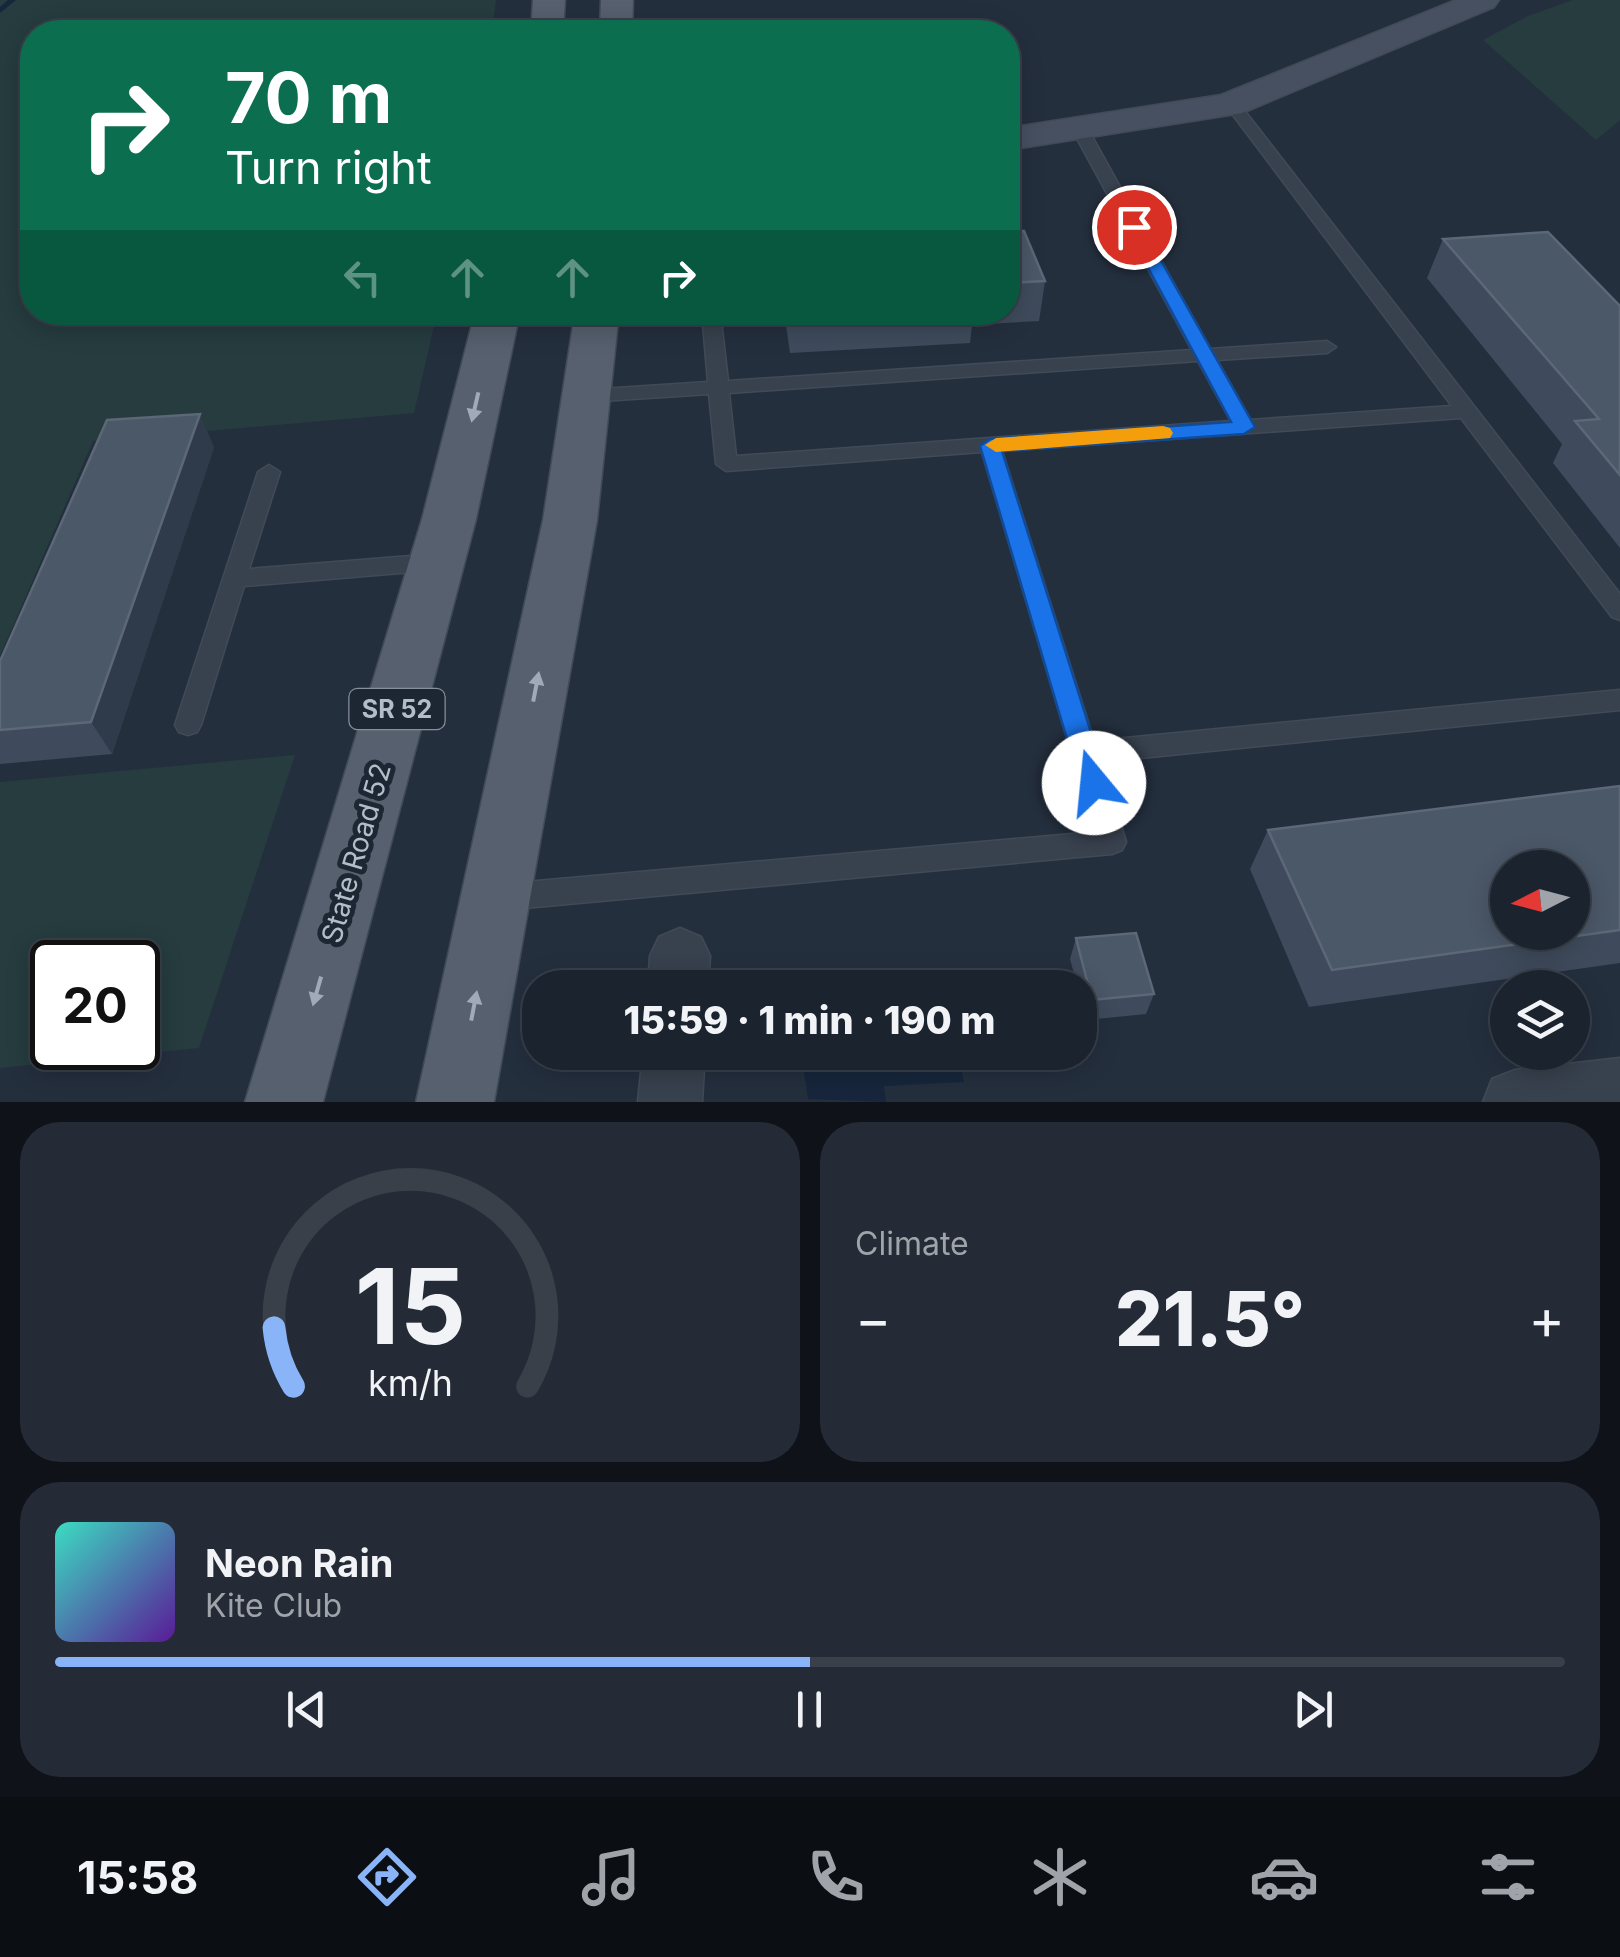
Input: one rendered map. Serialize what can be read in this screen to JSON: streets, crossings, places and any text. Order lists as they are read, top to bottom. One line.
{"streets":{"main road":["SR 52","State Road 52"]},"north":"left","page":{"turn":["70 m","Turn right"],"limit":"20","trip":"15:59 · 1 min · 190 m","tile":"Climate","heat":["−","21.5°","+"],"song":["Neon Rain","Kite Club"],"tabs":"15:58","gauge":["15","km/h"]}}
